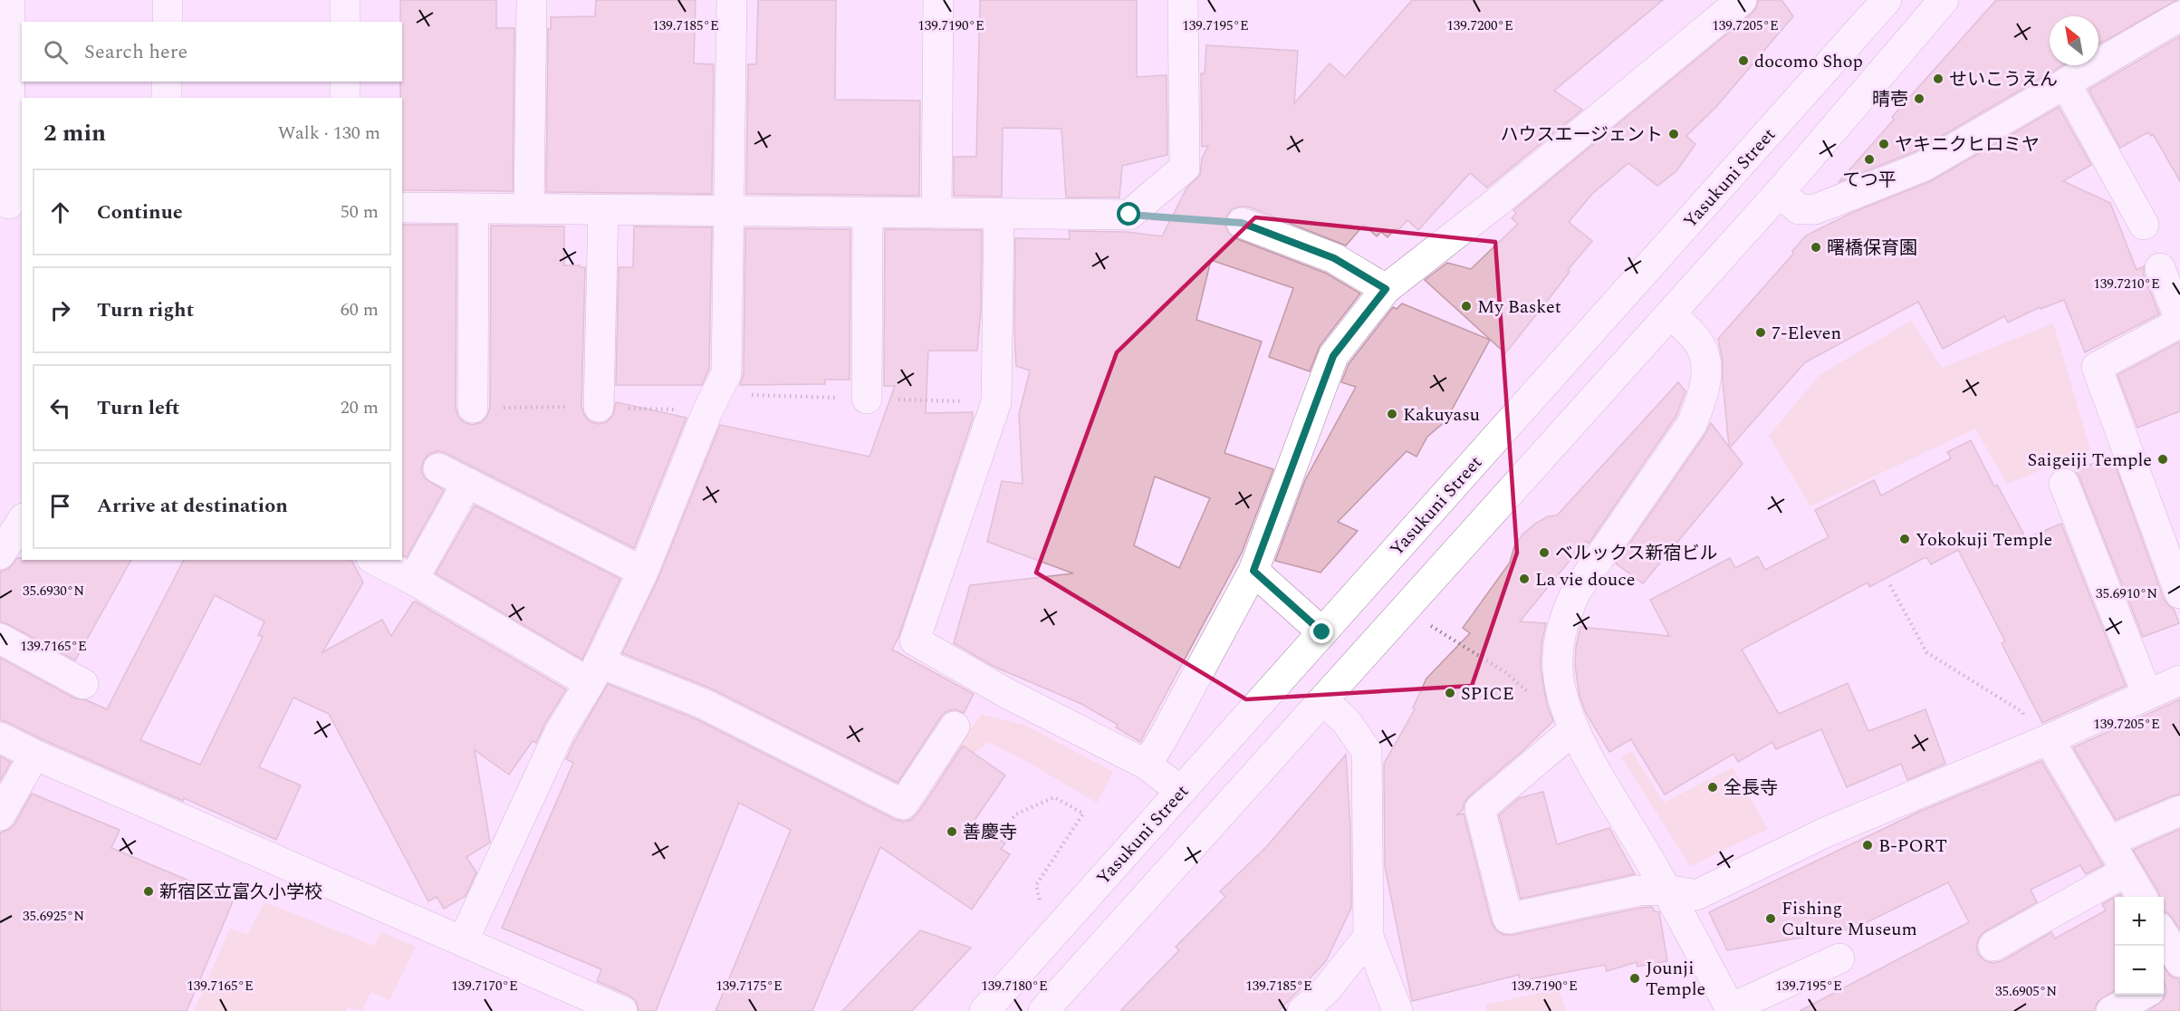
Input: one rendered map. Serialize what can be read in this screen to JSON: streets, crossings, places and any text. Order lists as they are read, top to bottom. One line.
{"streets":{"street":["Yasukuni Street"]},"places":["docomo Shop","せいこうえん","晴壱","ハウスエージェント","ヤキニクヒロミヤ","てつ平","曙橋保育園","My Basket","7-Eleven","Kakuyasu","Saigeiji Temple","Yokokuji Temple","ベルックス新宿ビル","La vie douce","SPICE","全長寺","善慶寺","B-PORT","新宿区立富久小学校","Fishing Culture Museum","Jounji Temple"],"north":"top left","page":{"search":"Search here","heading":["2 min","Walk · 130 m"],"list":[["Continue","50 m"],["Turn right","60 m"],["Turn left","20 m"],"Arrive at destination"],"map_buttons":["+","−"]},"coordinates":["139.7185°E","139.7190°E","139.7195°E","139.7200°E","139.7205°E","139.7210°E","35.6930°N","35.6910°N","139.7165°E","35.6925°N","139.7170°E","139.7175°E","139.7180°E","35.6905°N"]}
